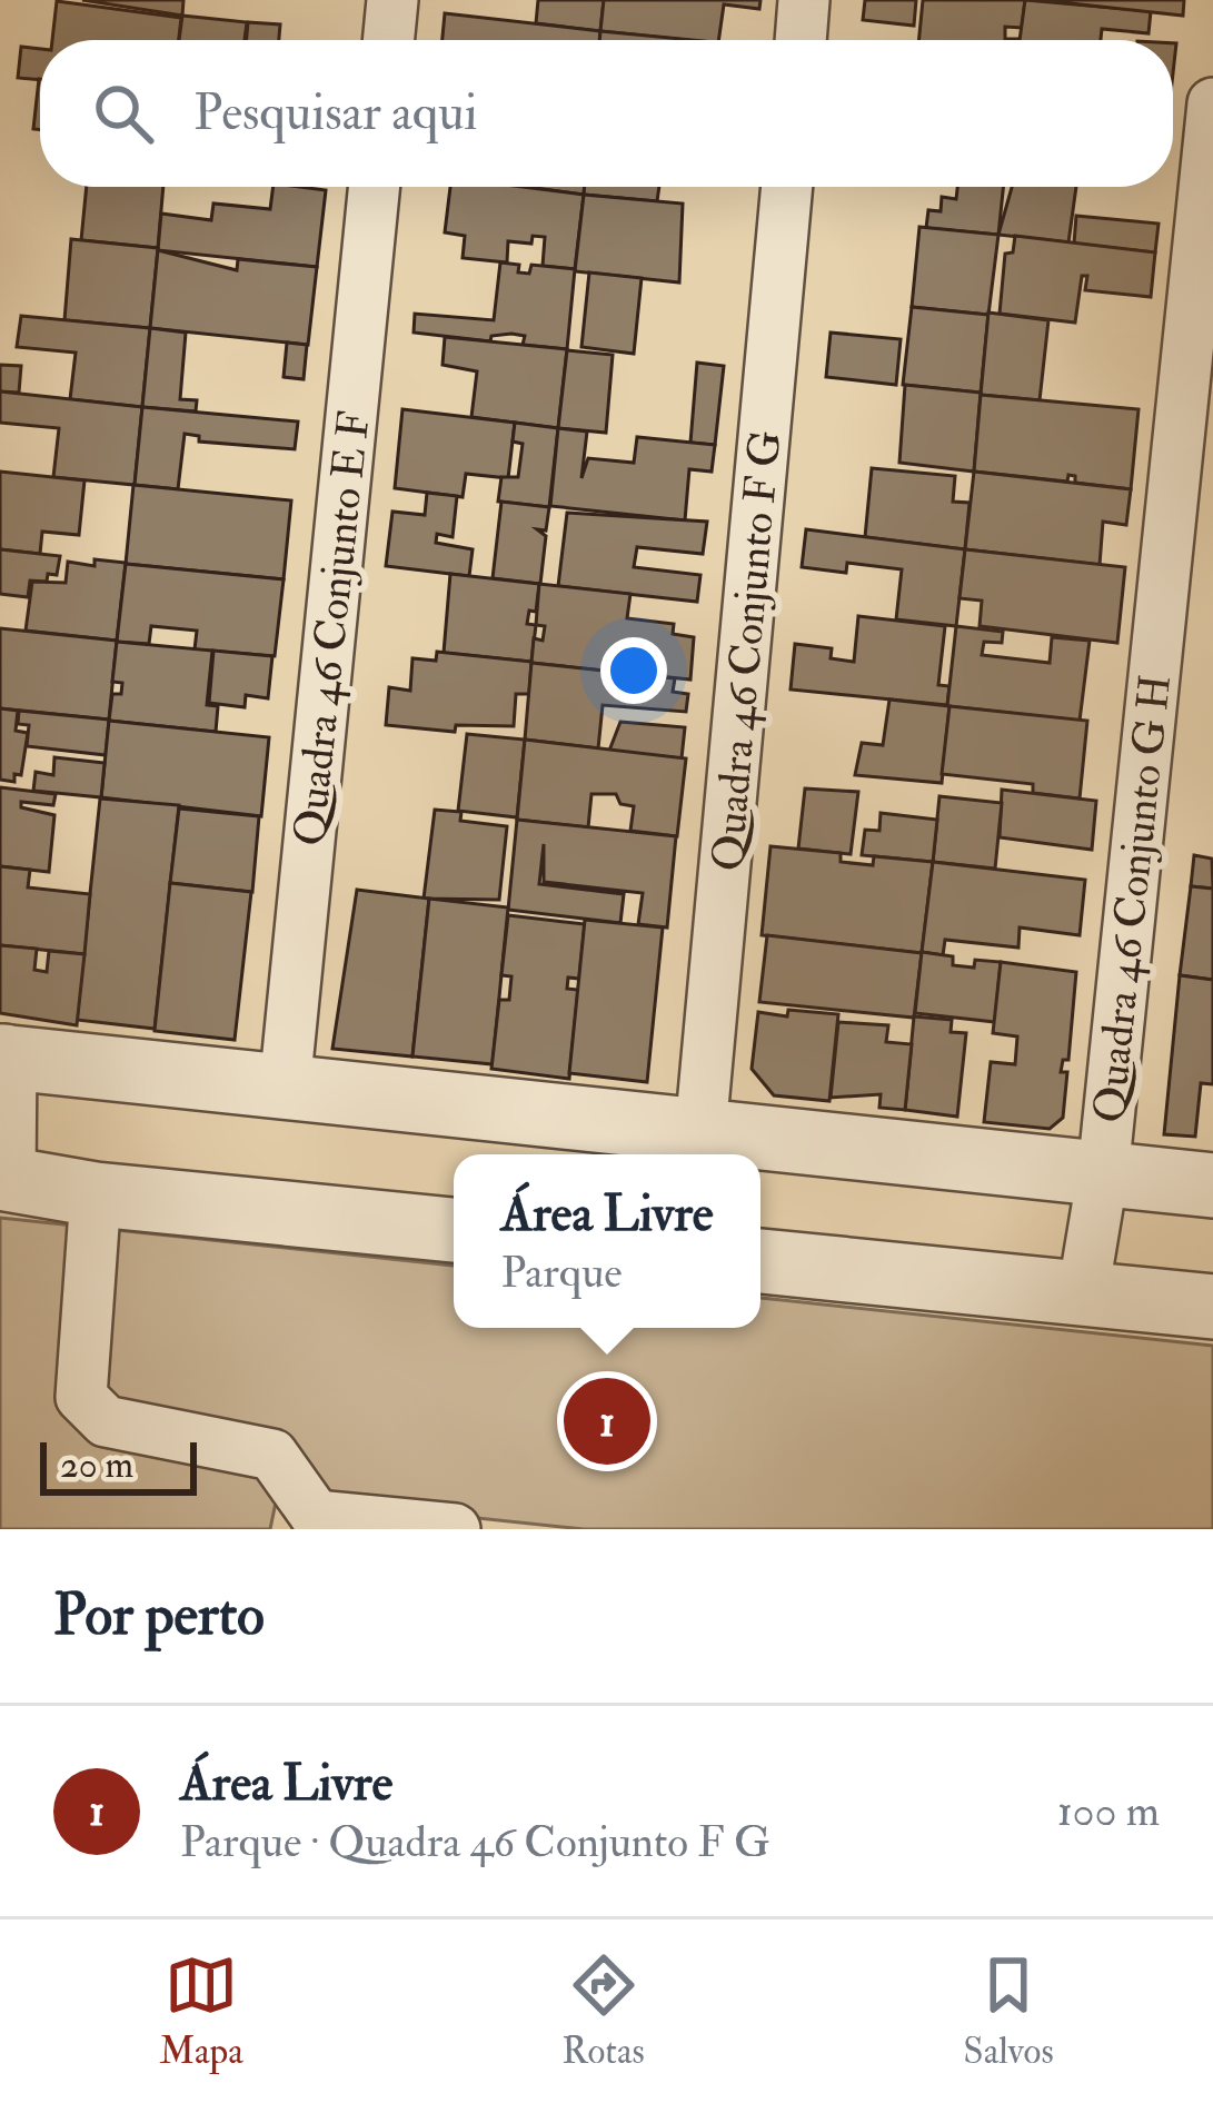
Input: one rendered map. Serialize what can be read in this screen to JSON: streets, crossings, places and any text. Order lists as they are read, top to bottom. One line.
{"streets":{"street":["Quadra 46 Conjunto E F","Quadra 46 Conjunto F G","Quadra 46 Conjunto G H"]},"scale_bar":"20 m","page":{"search":"Pesquisar aqui","popup":["Área Livre","Parque"],"pins":"1","scale":"20 m","heading":"Por perto","list":[{"mark":"1","name":"Área Livre","note":"Parque · Quadra 46 Conjunto F G","value":"100 m"}],"nav":["Mapa","Rotas","Salvos"]}}
